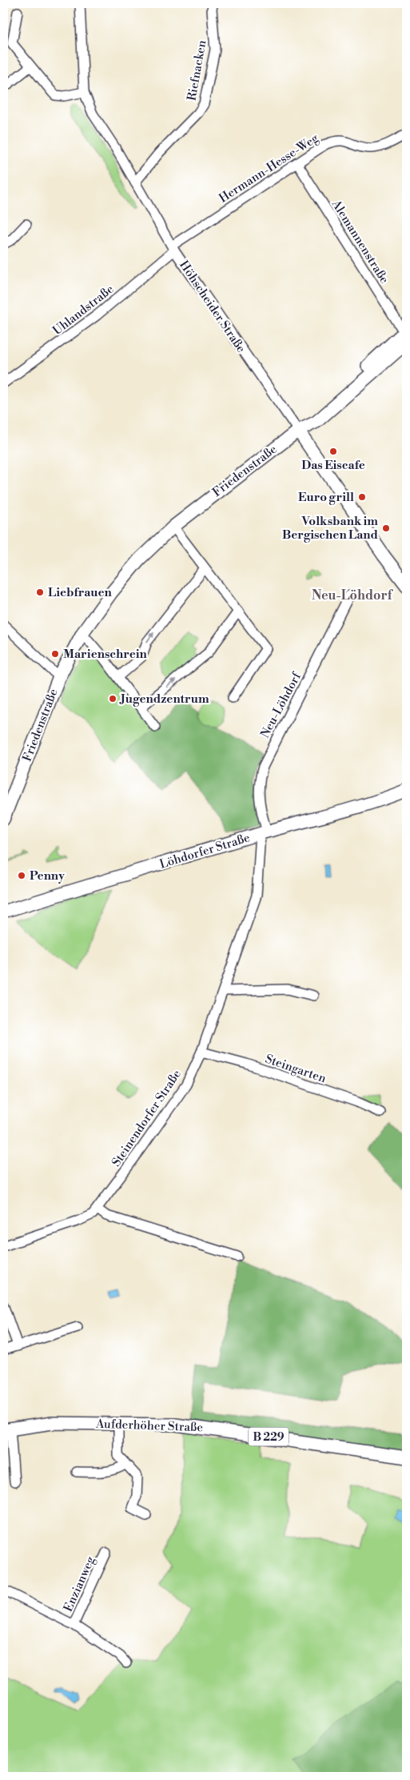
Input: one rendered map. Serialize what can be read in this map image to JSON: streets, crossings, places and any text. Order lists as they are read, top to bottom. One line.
{"streets":{"main road":["Höhscheider Straße","Friedenstraße","Löhdorfer Straße","Aufderhöher Straße","B 229"],"street":["Riefnacken","Hermann-Hesse-Weg","Alemannenstraße","Uhlandstraße","Neu-Löhdorf","Steingarten","Steinendorfer Straße","Enzianweg"]},"crossings":[["Riefnacken","Höhscheider Straße"],["Hermann-Hesse-Weg","Alemannenstraße"],["Hermann-Hesse-Weg","Höhscheider Straße"],["Hermann-Hesse-Weg","Uhlandstraße"],["Alemannenstraße","Friedenstraße"],["Höhscheider Straße","Uhlandstraße"],["Höhscheider Straße","Friedenstraße"],["Neu-Löhdorf","Löhdorfer Straße"],["Neu-Löhdorf","Steinendorfer Straße"],["Löhdorfer Straße","Steinendorfer Straße"],["Steingarten","Steinendorfer Straße"]],"districts":["Neu-Löhdorf"],"places":["Das Eiscafe","Euro grill","Volksbank im Bergischen Land","Liebfrauen","Marienschrein","Jugendzentrum","Penny"]}
